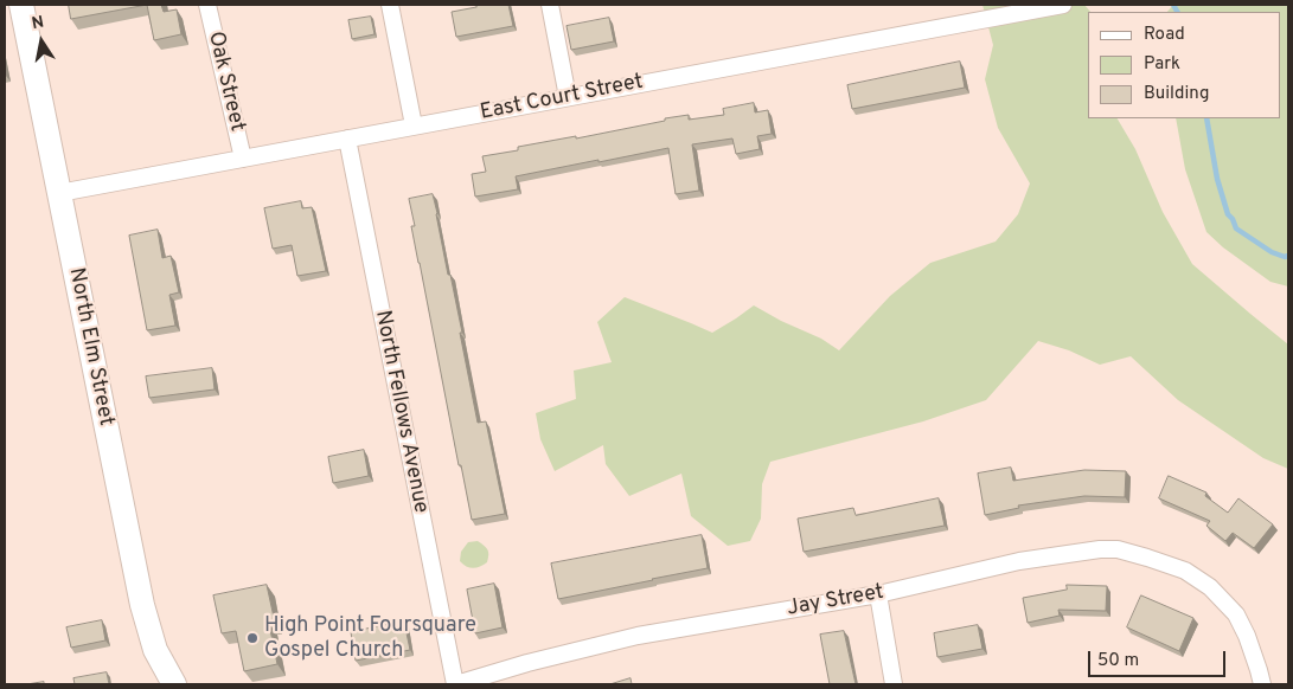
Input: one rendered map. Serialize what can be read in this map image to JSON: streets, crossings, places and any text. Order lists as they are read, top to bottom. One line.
{"streets":{"main road":["North Elm Street"],"street":["Oak Street","East Court Street","North Fellows Avenue","Jay Street"]},"crossings":[["Oak Street","East Court Street"],["East Court Street","North Elm Street"],["East Court Street","North Fellows Avenue"],["North Fellows Avenue","Jay Street"]],"places":["High Point Foursquare Gospel Church"],"legend":["Road","Park","Building"],"scale_bar":"50 m","north":"top"}
